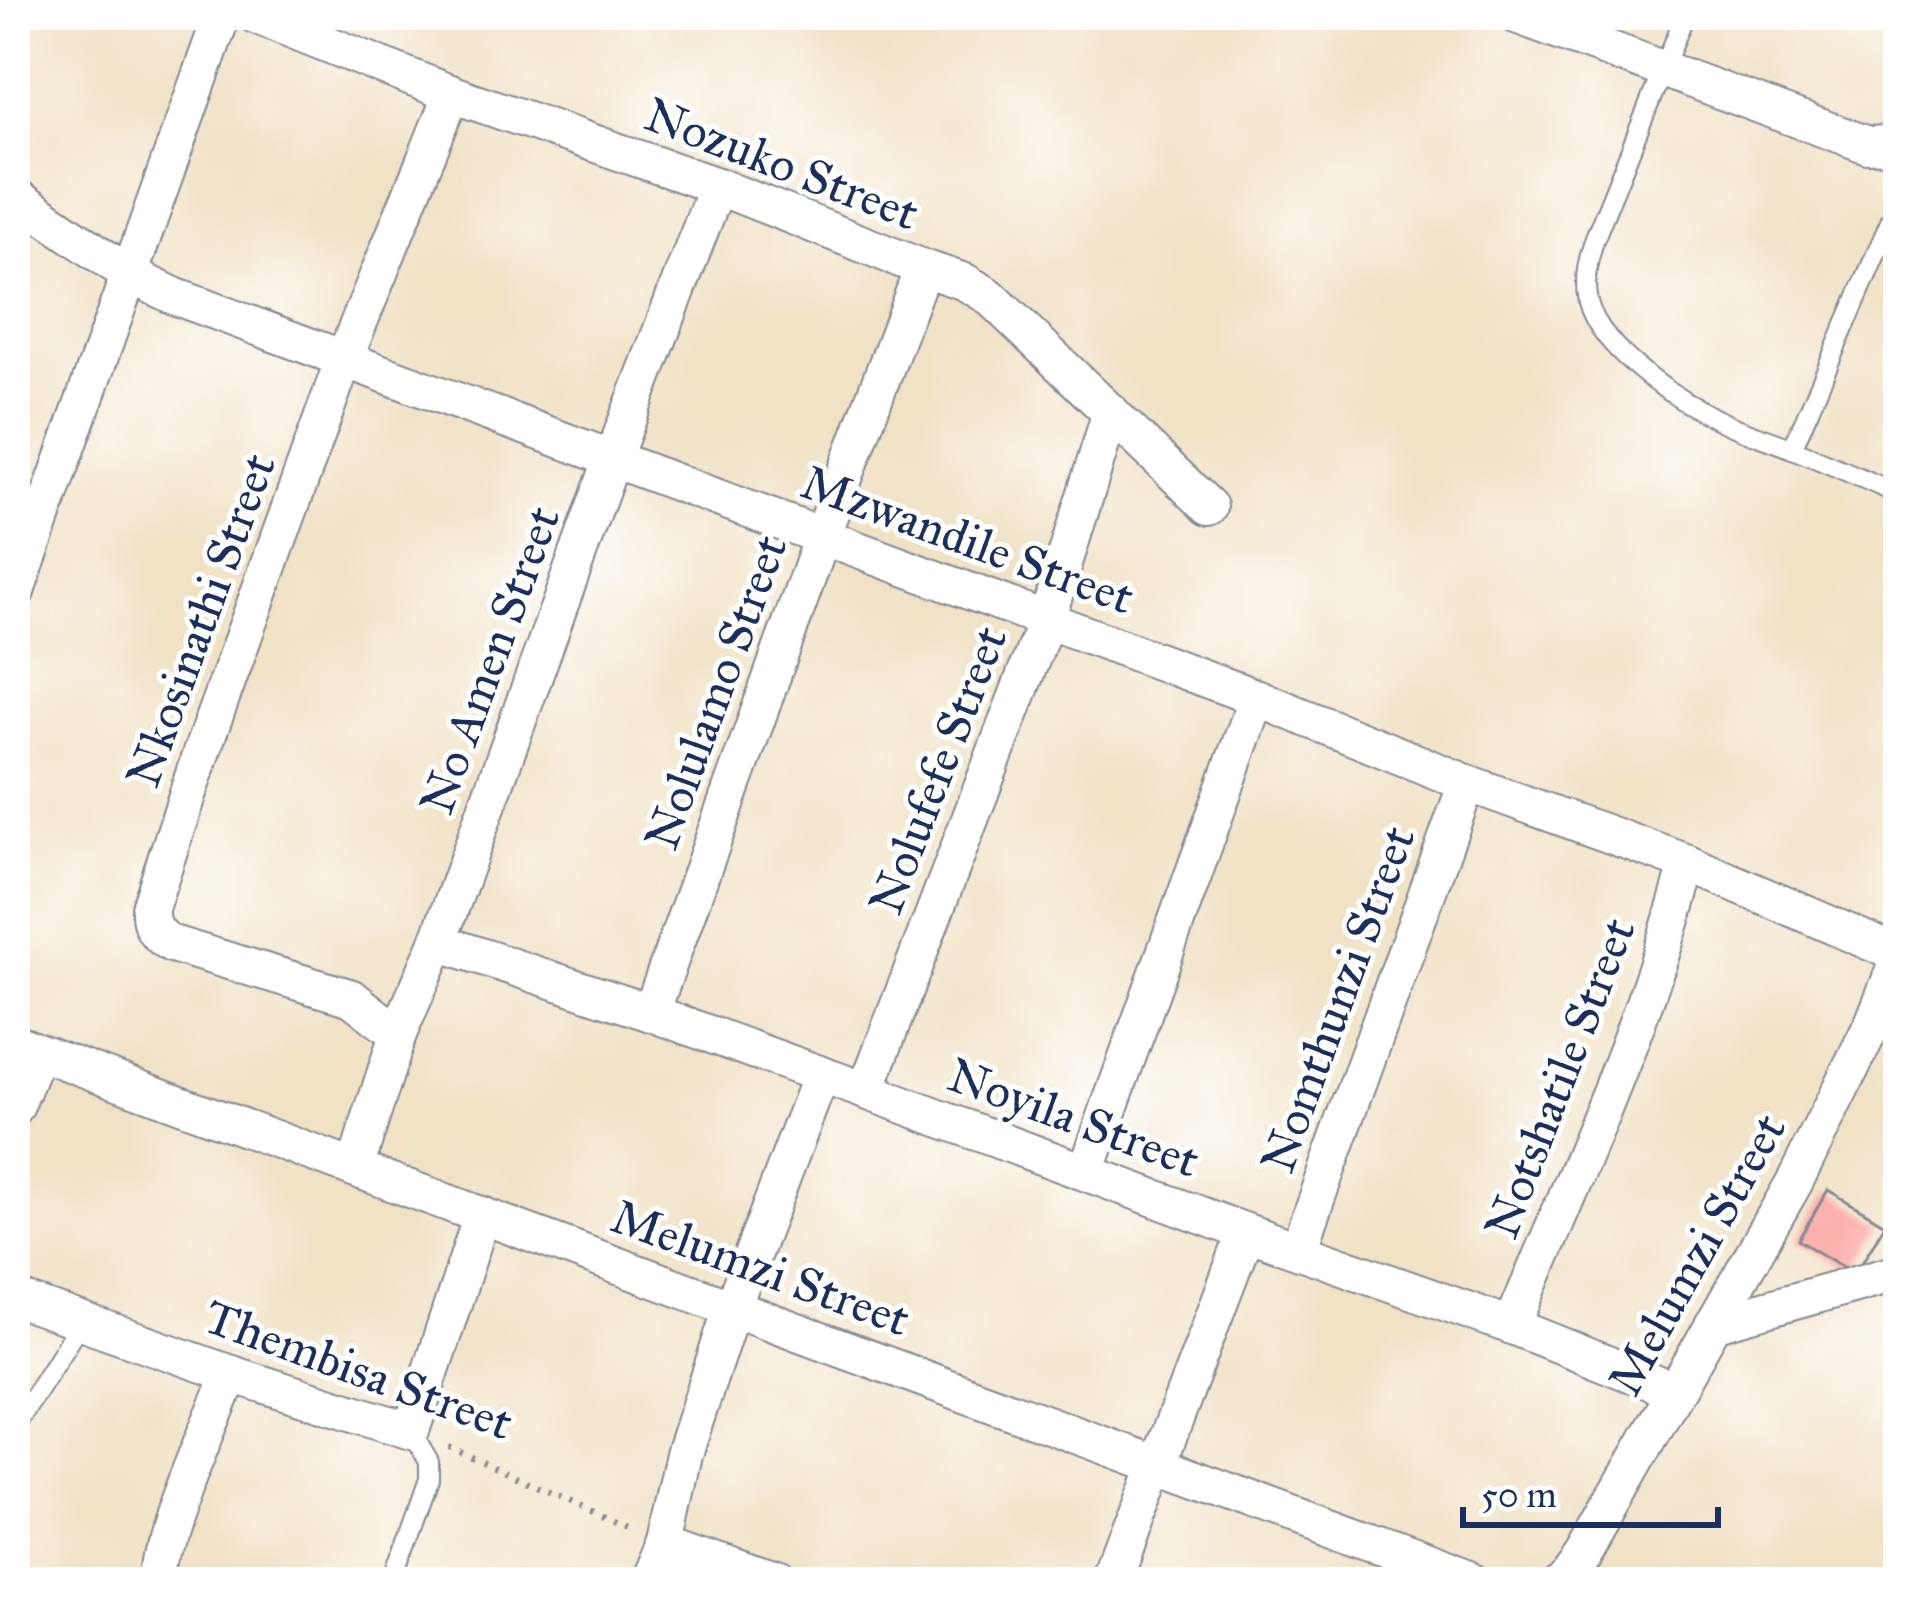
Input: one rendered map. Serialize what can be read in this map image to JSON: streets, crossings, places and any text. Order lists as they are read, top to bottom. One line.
{"streets":{"street":["Nozuko Street","Mzwandile Street","Nkosinathi Street","No Amen Street","Nolulamo Street","Nolufefe Street","Nomthunzi Street","Notshatile Street","Noyila Street","Melumzi Street","Thembisa Street"]},"crossings":[["Nozuko Street","Nkosinathi Street"],["Nozuko Street","No Amen Street"],["Nozuko Street","Nolulamo Street"],["Nozuko Street","Nolufefe Street"],["Mzwandile Street","Nkosinathi Street"],["Mzwandile Street","No Amen Street"],["Mzwandile Street","Nolulamo Street"],["Mzwandile Street","Nolufefe Street"],["Mzwandile Street","Nomthunzi Street"],["Mzwandile Street","Notshatile Street"],["Mzwandile Street","Melumzi Street"],["Nkosinathi Street","No Amen Street"],["No Amen Street","Noyila Street"],["No Amen Street","Melumzi Street"],["Nolulamo Street","Noyila Street"],["Nolufefe Street","Noyila Street"],["Nomthunzi Street","Noyila Street"],["Notshatile Street","Noyila Street"],["Noyila Street","Melumzi Street"]],"scale_bar":"50 m"}
